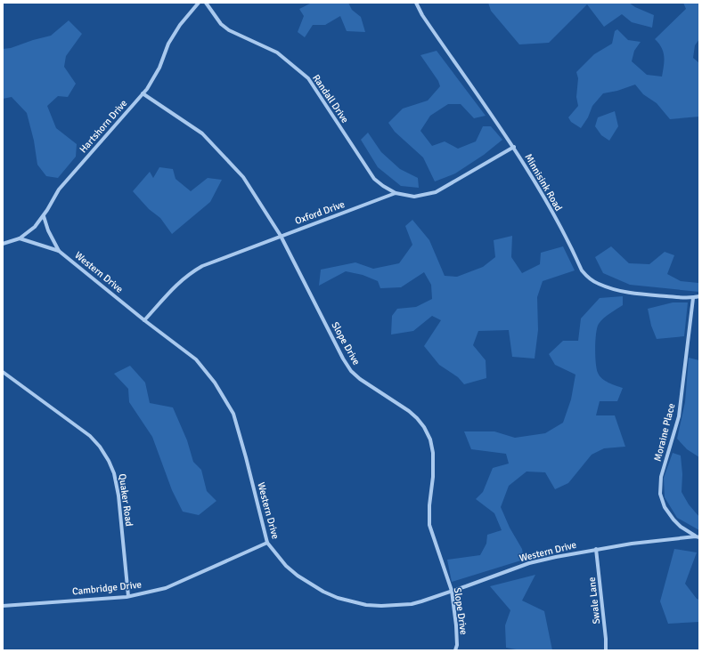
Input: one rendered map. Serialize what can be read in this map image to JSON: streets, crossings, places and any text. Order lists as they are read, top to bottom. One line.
{"streets":{"street":["Randall Drive","Hartshorn Drive","Minnisink Road","Oxford Drive","Western Drive","Slope Drive","Moraine Place","Quaker Road","Cambridge Drive","Swale Lane"]},"crossings":[["Randall Drive","Oxford Drive"],["Hartshorn Drive","Western Drive"],["Hartshorn Drive","Slope Drive"],["Minnisink Road","Moraine Place"],["Oxford Drive","Western Drive"],["Oxford Drive","Slope Drive"],["Western Drive","Slope Drive"],["Western Drive","Moraine Place"],["Western Drive","Cambridge Drive"],["Western Drive","Swale Lane"],["Quaker Road","Cambridge Drive"]]}
